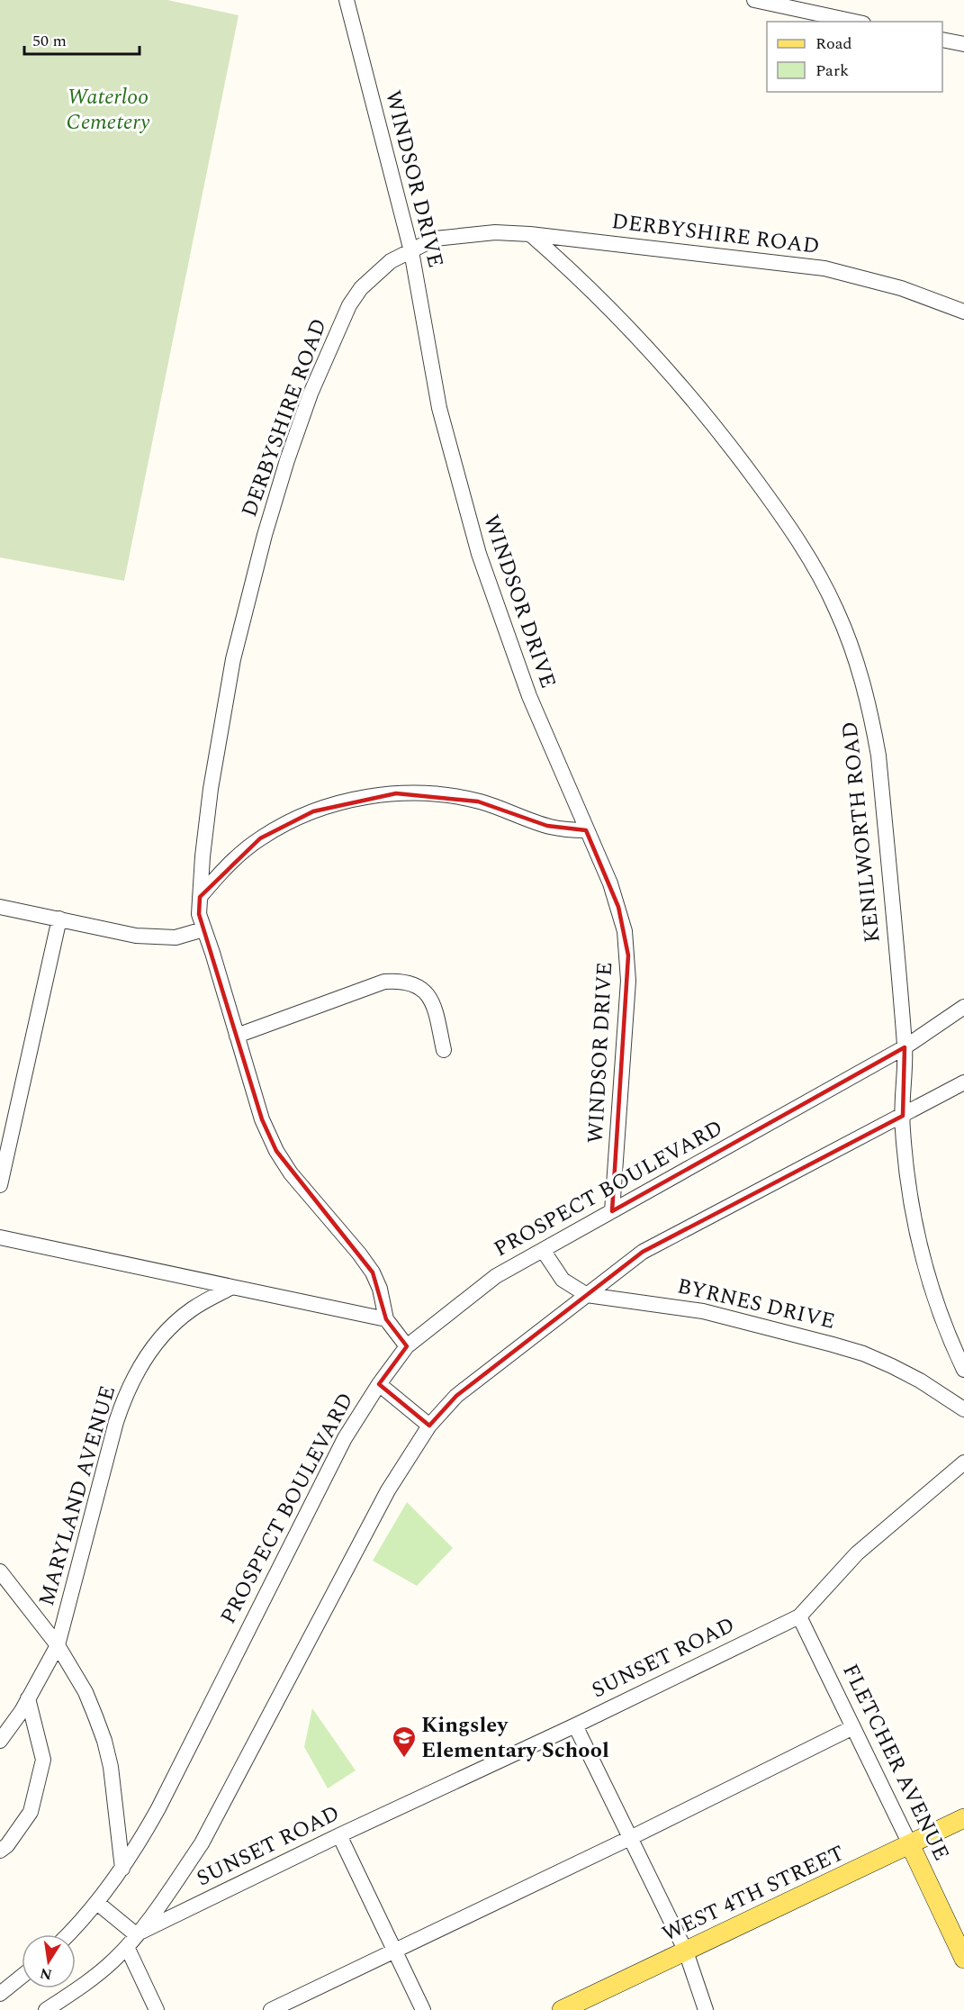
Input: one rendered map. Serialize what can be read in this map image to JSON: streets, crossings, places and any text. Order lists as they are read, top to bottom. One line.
{"streets":{"main road":["FLETCHER AVENUE","WEST 4TH STREET"],"street":["WINDSOR DRIVE","DERBYSHIRE ROAD","KENILWORTH ROAD","PROSPECT BOULEVARD","BYRNES DRIVE","MARYLAND AVENUE","SUNSET ROAD"]},"crossings":[["WINDSOR DRIVE","DERBYSHIRE ROAD"],["WINDSOR DRIVE","PROSPECT BOULEVARD"],["DERBYSHIRE ROAD","KENILWORTH ROAD"],["KENILWORTH ROAD","PROSPECT BOULEVARD"],["PROSPECT BOULEVARD","BYRNES DRIVE"],["SUNSET ROAD","FLETCHER AVENUE"],["FLETCHER AVENUE","WEST 4TH STREET"]],"parks":["Waterloo Cemetery"],"places":{"school or university":["Kingsley Elementary School"]},"legend":["Road","Park"],"scale_bar":"50 m","north":"bottom"}
